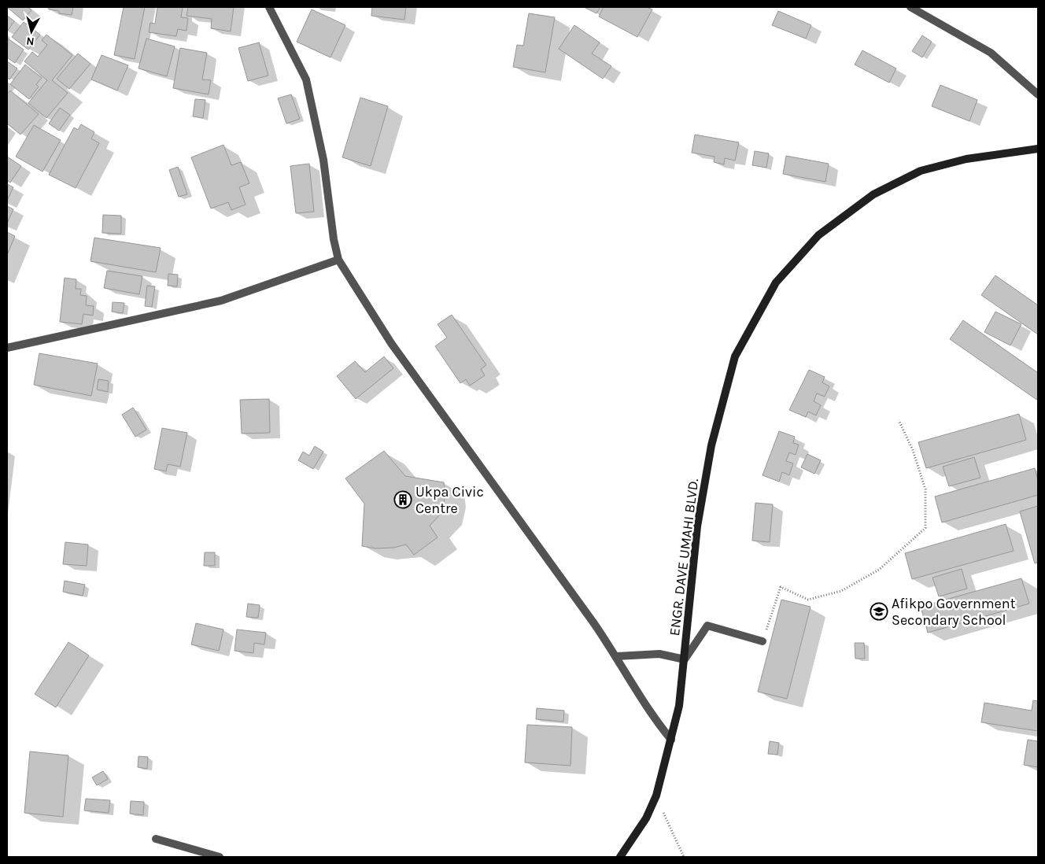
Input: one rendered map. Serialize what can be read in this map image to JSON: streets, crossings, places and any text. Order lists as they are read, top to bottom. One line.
{"streets":{"street":["ENGR. DAVE UMAHI BLVD."]},"places":{"building":["Ukpa Civic Centre"],"school or university":["Afikpo Government Secondary School"]},"north":"bottom"}
